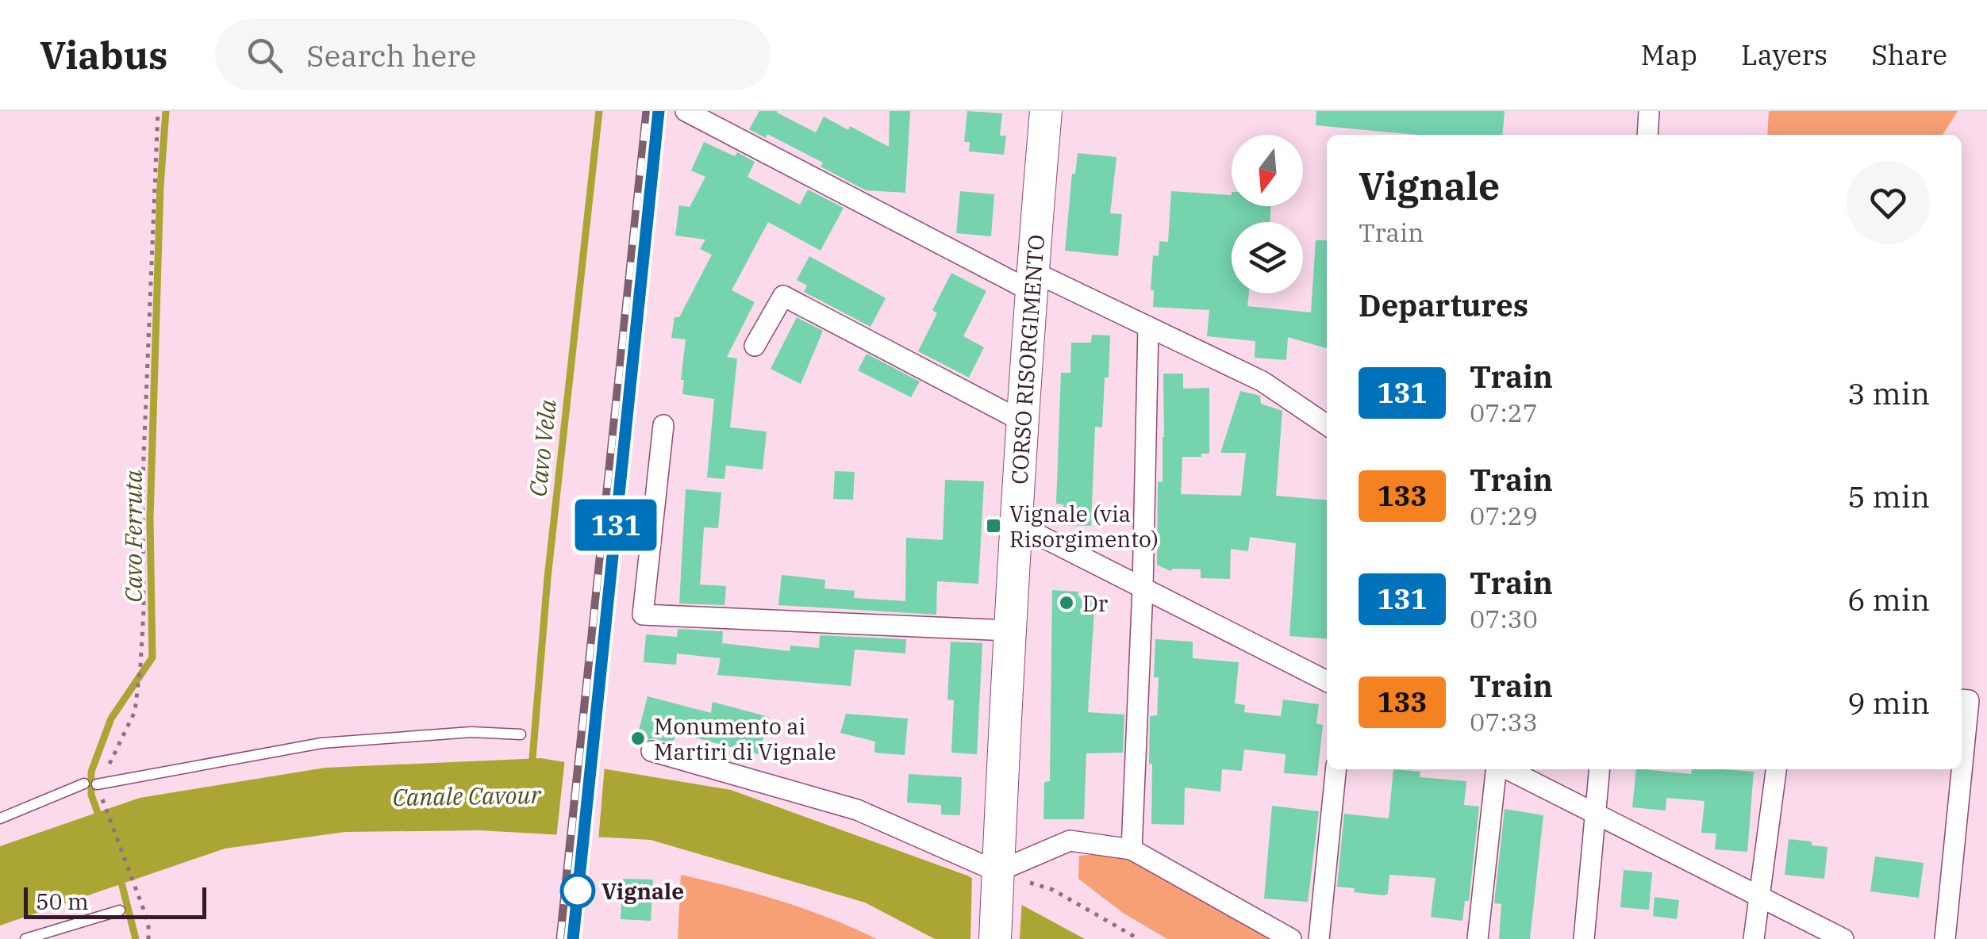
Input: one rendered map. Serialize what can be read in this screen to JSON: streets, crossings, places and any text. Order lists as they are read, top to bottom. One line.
{"streets":{"main road":["CORSO RISORGIMENTO"]},"water":["Cavo Vela","Cavo Ferruta","Canale Cavour"],"places":{"transit":["Vignale (via Risorgimento)"],"other":["Dr","Monumento ai Martiri di Vignale","Vignale"]},"scale_bar":"50 m","north":"bottom","page":{"header":"Viabus","search":"Search here","nav":["Map","Layers","Share"],"on_map":"131","heading":[["Vignale","Train"],"Departures"],"list":[{"mark":"131","name":"Train","note":"07:27","value":"3 min"},{"mark":"133","name":"Train","note":"07:29","value":"5 min"},{"mark":"131","name":"Train","note":"07:30","value":"6 min"},{"mark":"133","name":"Train","note":"07:33","value":"9 min"}],"scale":"50 m"}}
